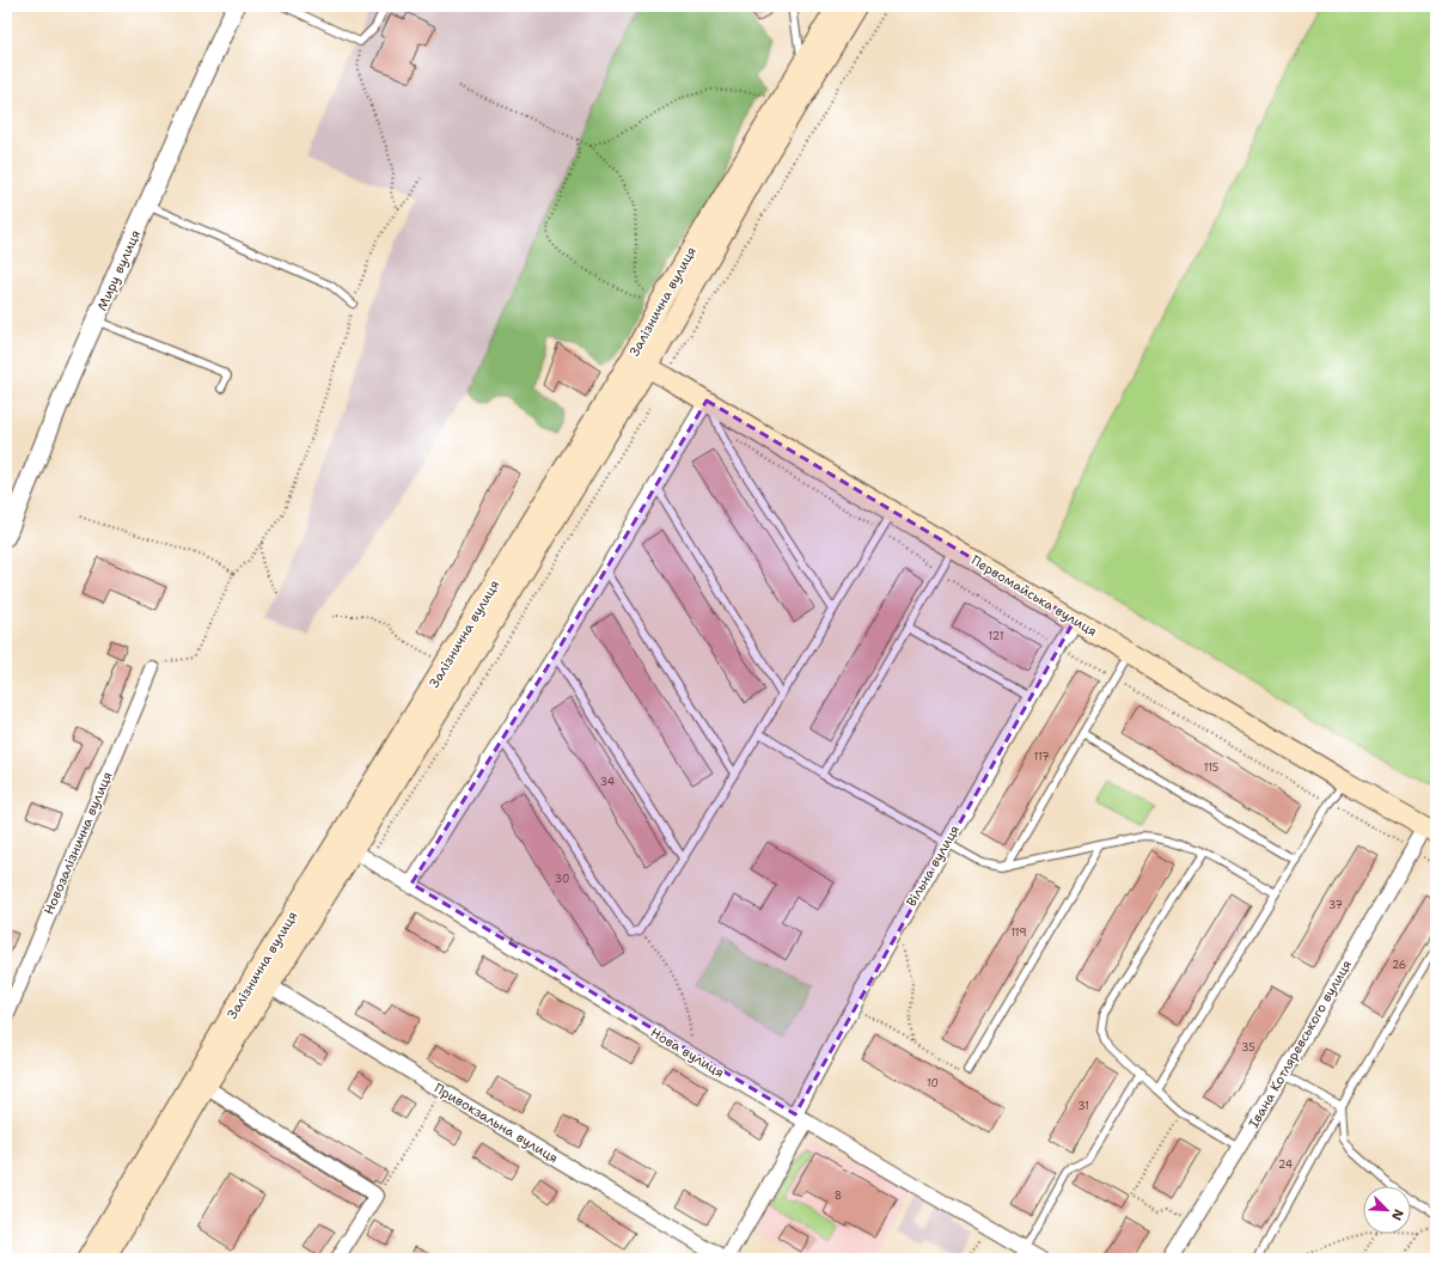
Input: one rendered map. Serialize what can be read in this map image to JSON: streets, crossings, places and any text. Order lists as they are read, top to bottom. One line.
{"streets":{"main road":["Залізнична вулиця","Первомайська вулиця"],"street":["Миру вулиця","Новозалізнична вулиця","Вільна вулиця","Івана Котляревського вулиця","Нова вулиця","Привокзальна вулиця"]},"crossings":[["Залізнична вулиця","Первомайська вулиця"],["Залізнична вулиця","Нова вулиця"],["Залізнична вулиця","Привокзальна вулиця"],["Первомайська вулиця","Вільна вулиця"],["Первомайська вулиця","Івана Котляревського вулиця"],["Вільна вулиця","Нова вулиця"],["Вільна вулиця","Привокзальна вулиця"]],"house_numbers":["121","117","115","34","30","37","119","26","35","10","31","24","8"],"north":"bottom right"}
